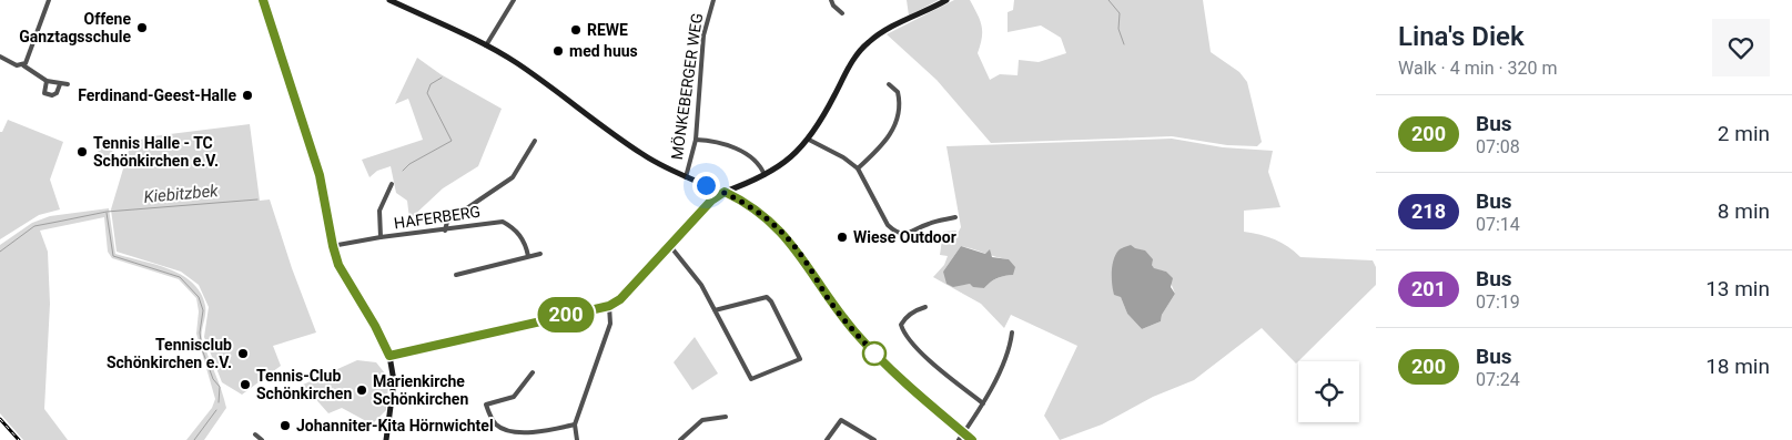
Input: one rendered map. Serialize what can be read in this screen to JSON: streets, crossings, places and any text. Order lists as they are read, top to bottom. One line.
{"streets":{"street":["MÖNKEBERGER WEG","HAFERBERG"]},"water":["Kiebitzbek"],"places":["Offene Ganztagsschule","REWE","med huus","Ferdinand-Geest-Halle","Tennis Halle - TC Schönkirchen e.V.","Wiese Outdoor","Tennisclub Schönkirchen e.V.","Tennis-Club Schönkirchen","Marienkirche Schönkirchen","Johanniter-Kita Hörnwichtel"],"lines":["bus line 200"],"page":{"on_map":"200","heading":["Lina's Diek","Walk · 4 min · 320 m"],"list":[{"mark":"200","name":"Bus","note":"07:08","value":"2 min"},{"mark":"218","name":"Bus","note":"07:14","value":"8 min"},{"mark":"201","name":"Bus","note":"07:19","value":"13 min"},{"mark":"200","name":"Bus","note":"07:24","value":"18 min"}]}}
